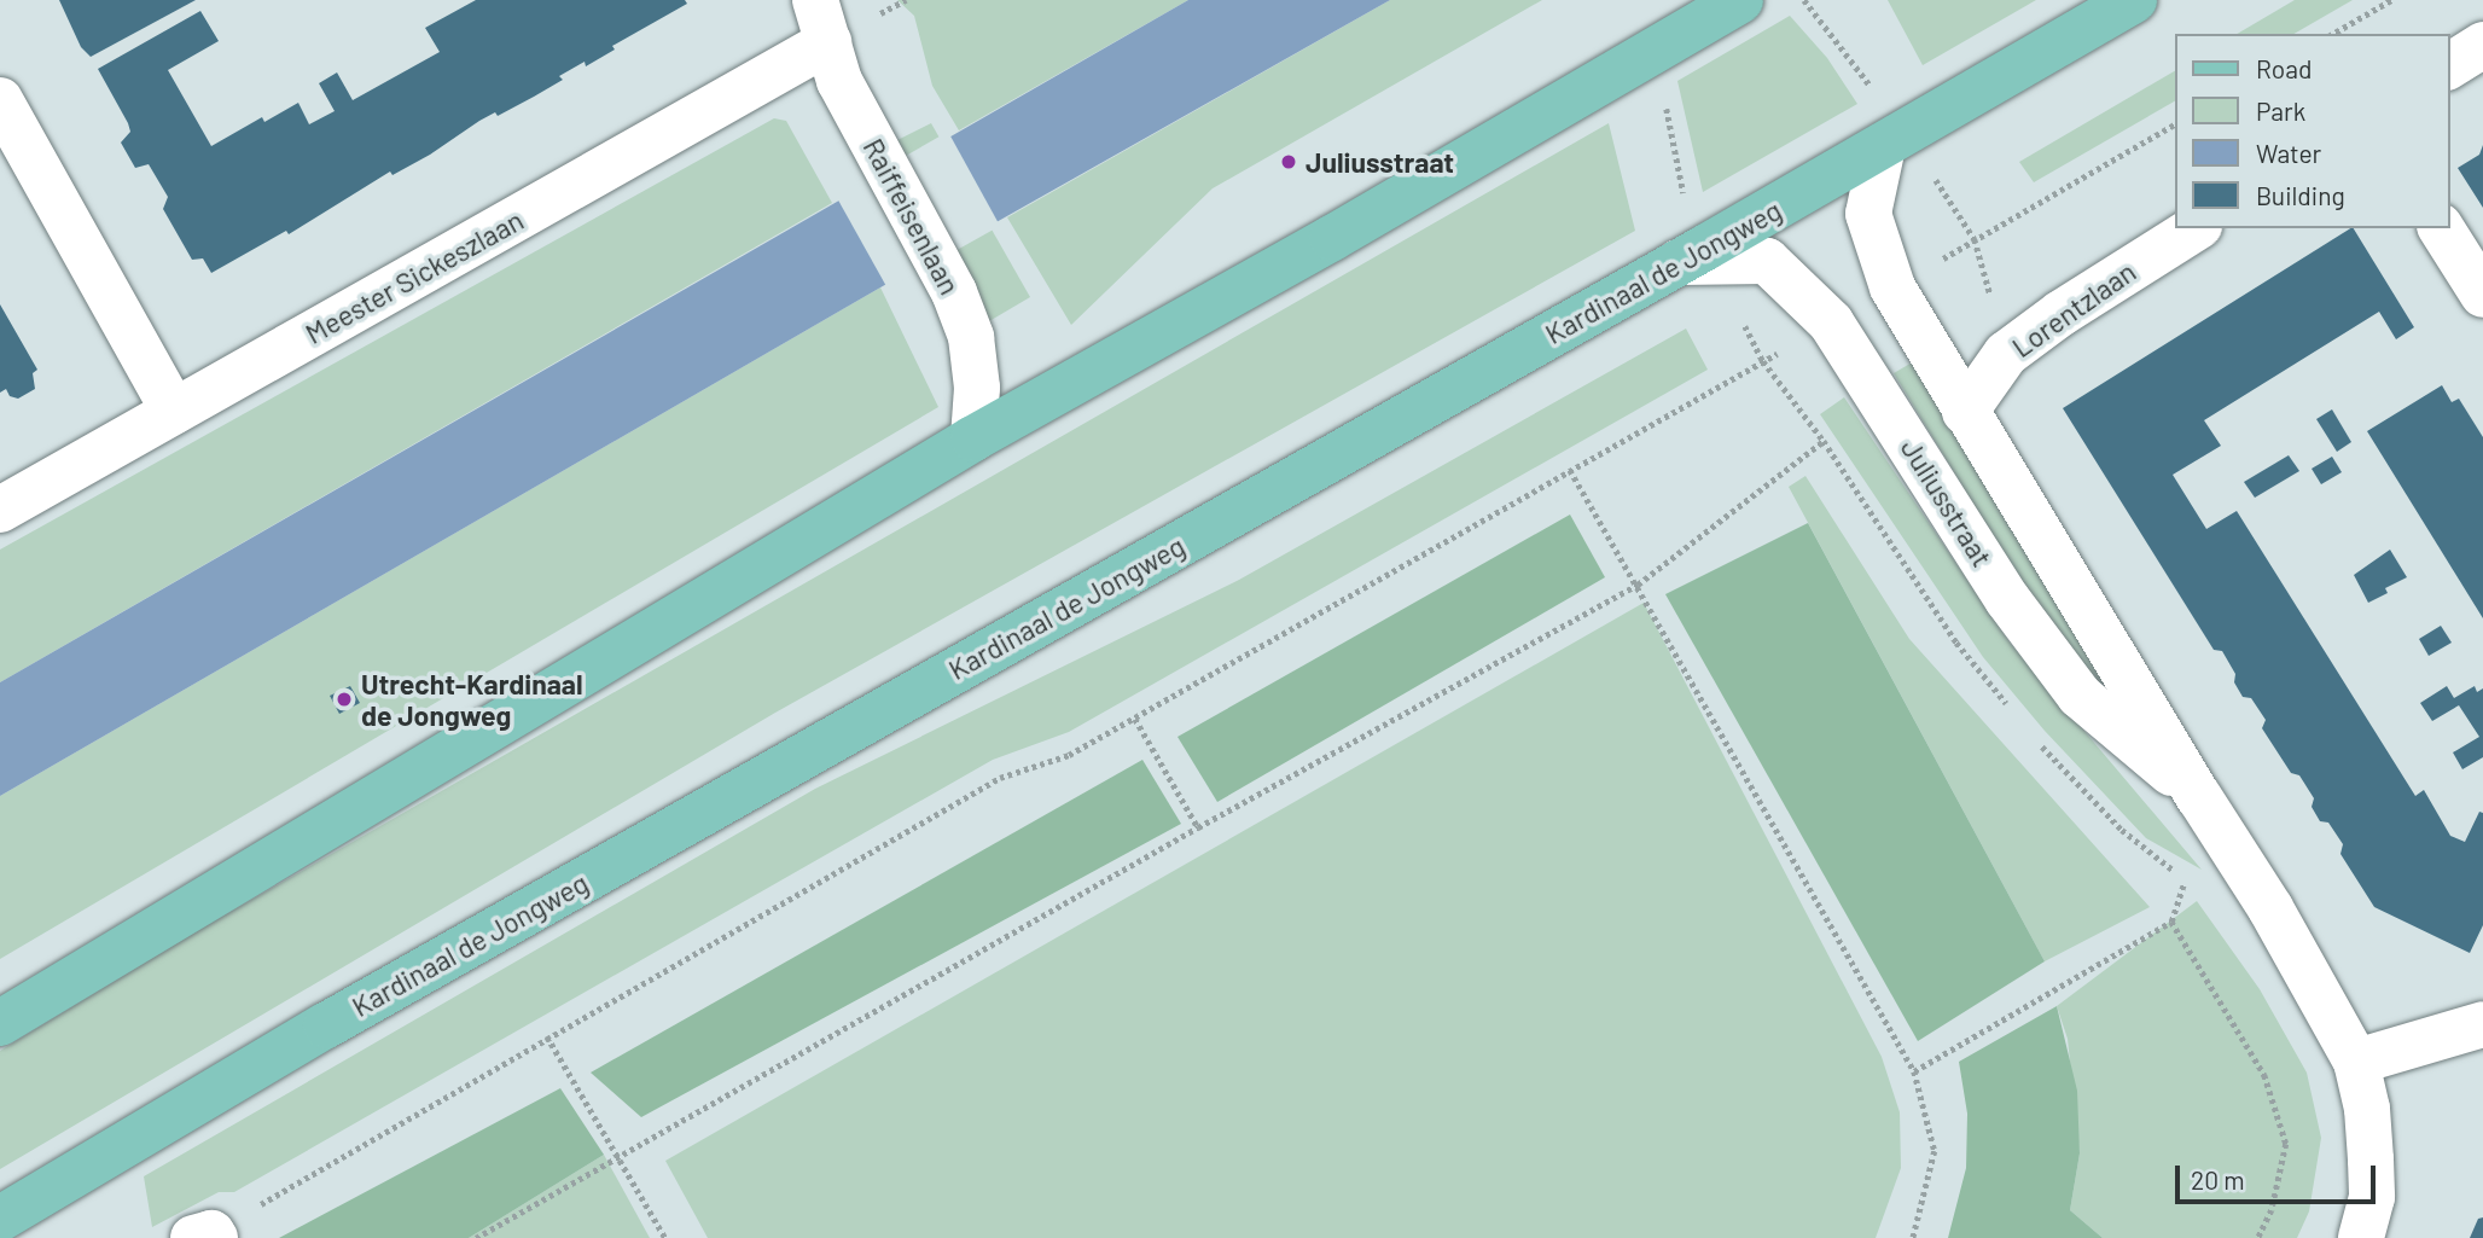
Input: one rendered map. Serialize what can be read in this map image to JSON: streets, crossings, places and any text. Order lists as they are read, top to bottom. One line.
{"streets":{"main road":["Kardinaal de Jongweg"],"street":["Raiffeisenlaan","Meester Sickeszlaan","Lorentzlaan","Juliusstraat"]},"crossings":[["Raiffeisenlaan","Meester Sickeszlaan"],["Kardinaal de Jongweg","Juliusstraat"],["Lorentzlaan","Juliusstraat"]],"places":["Juliusstraat","Utrecht-Kardinaal de Jongweg"],"legend":["Road","Park","Water","Building"],"scale_bar":"20 m"}
